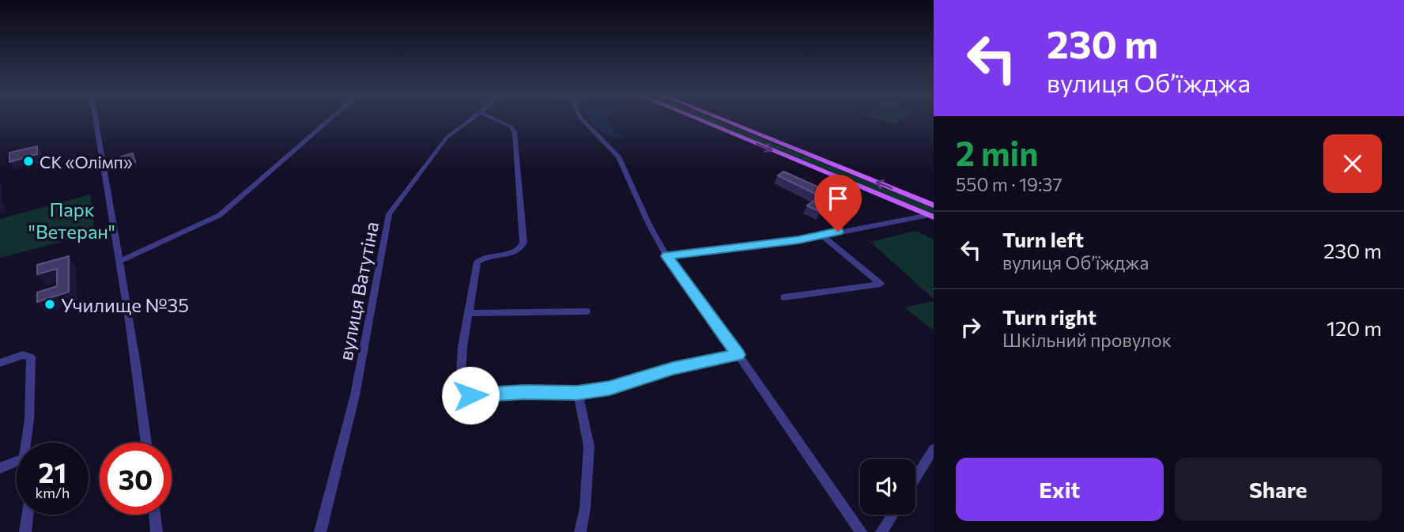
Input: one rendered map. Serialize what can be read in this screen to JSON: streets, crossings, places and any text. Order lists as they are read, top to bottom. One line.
{"streets":{"street":["вулиця Ватутіна"]},"parks":["Парк \"Ветеран\""],"places":["СК «Олімп»","Училище №35"],"page":{"turn":["230 m","вулиця Обʼїжджа"],"heading":["2 min","550 m · 19:37"],"list":[{"name":"Turn left","note":"вулиця Обʼїжджа","value":"230 m"},{"name":"Turn right","note":"Шкільний провулок","value":"120 m"}],"speed":"21 km/h","limit":"30","buttons":["Exit","Share"]}}
